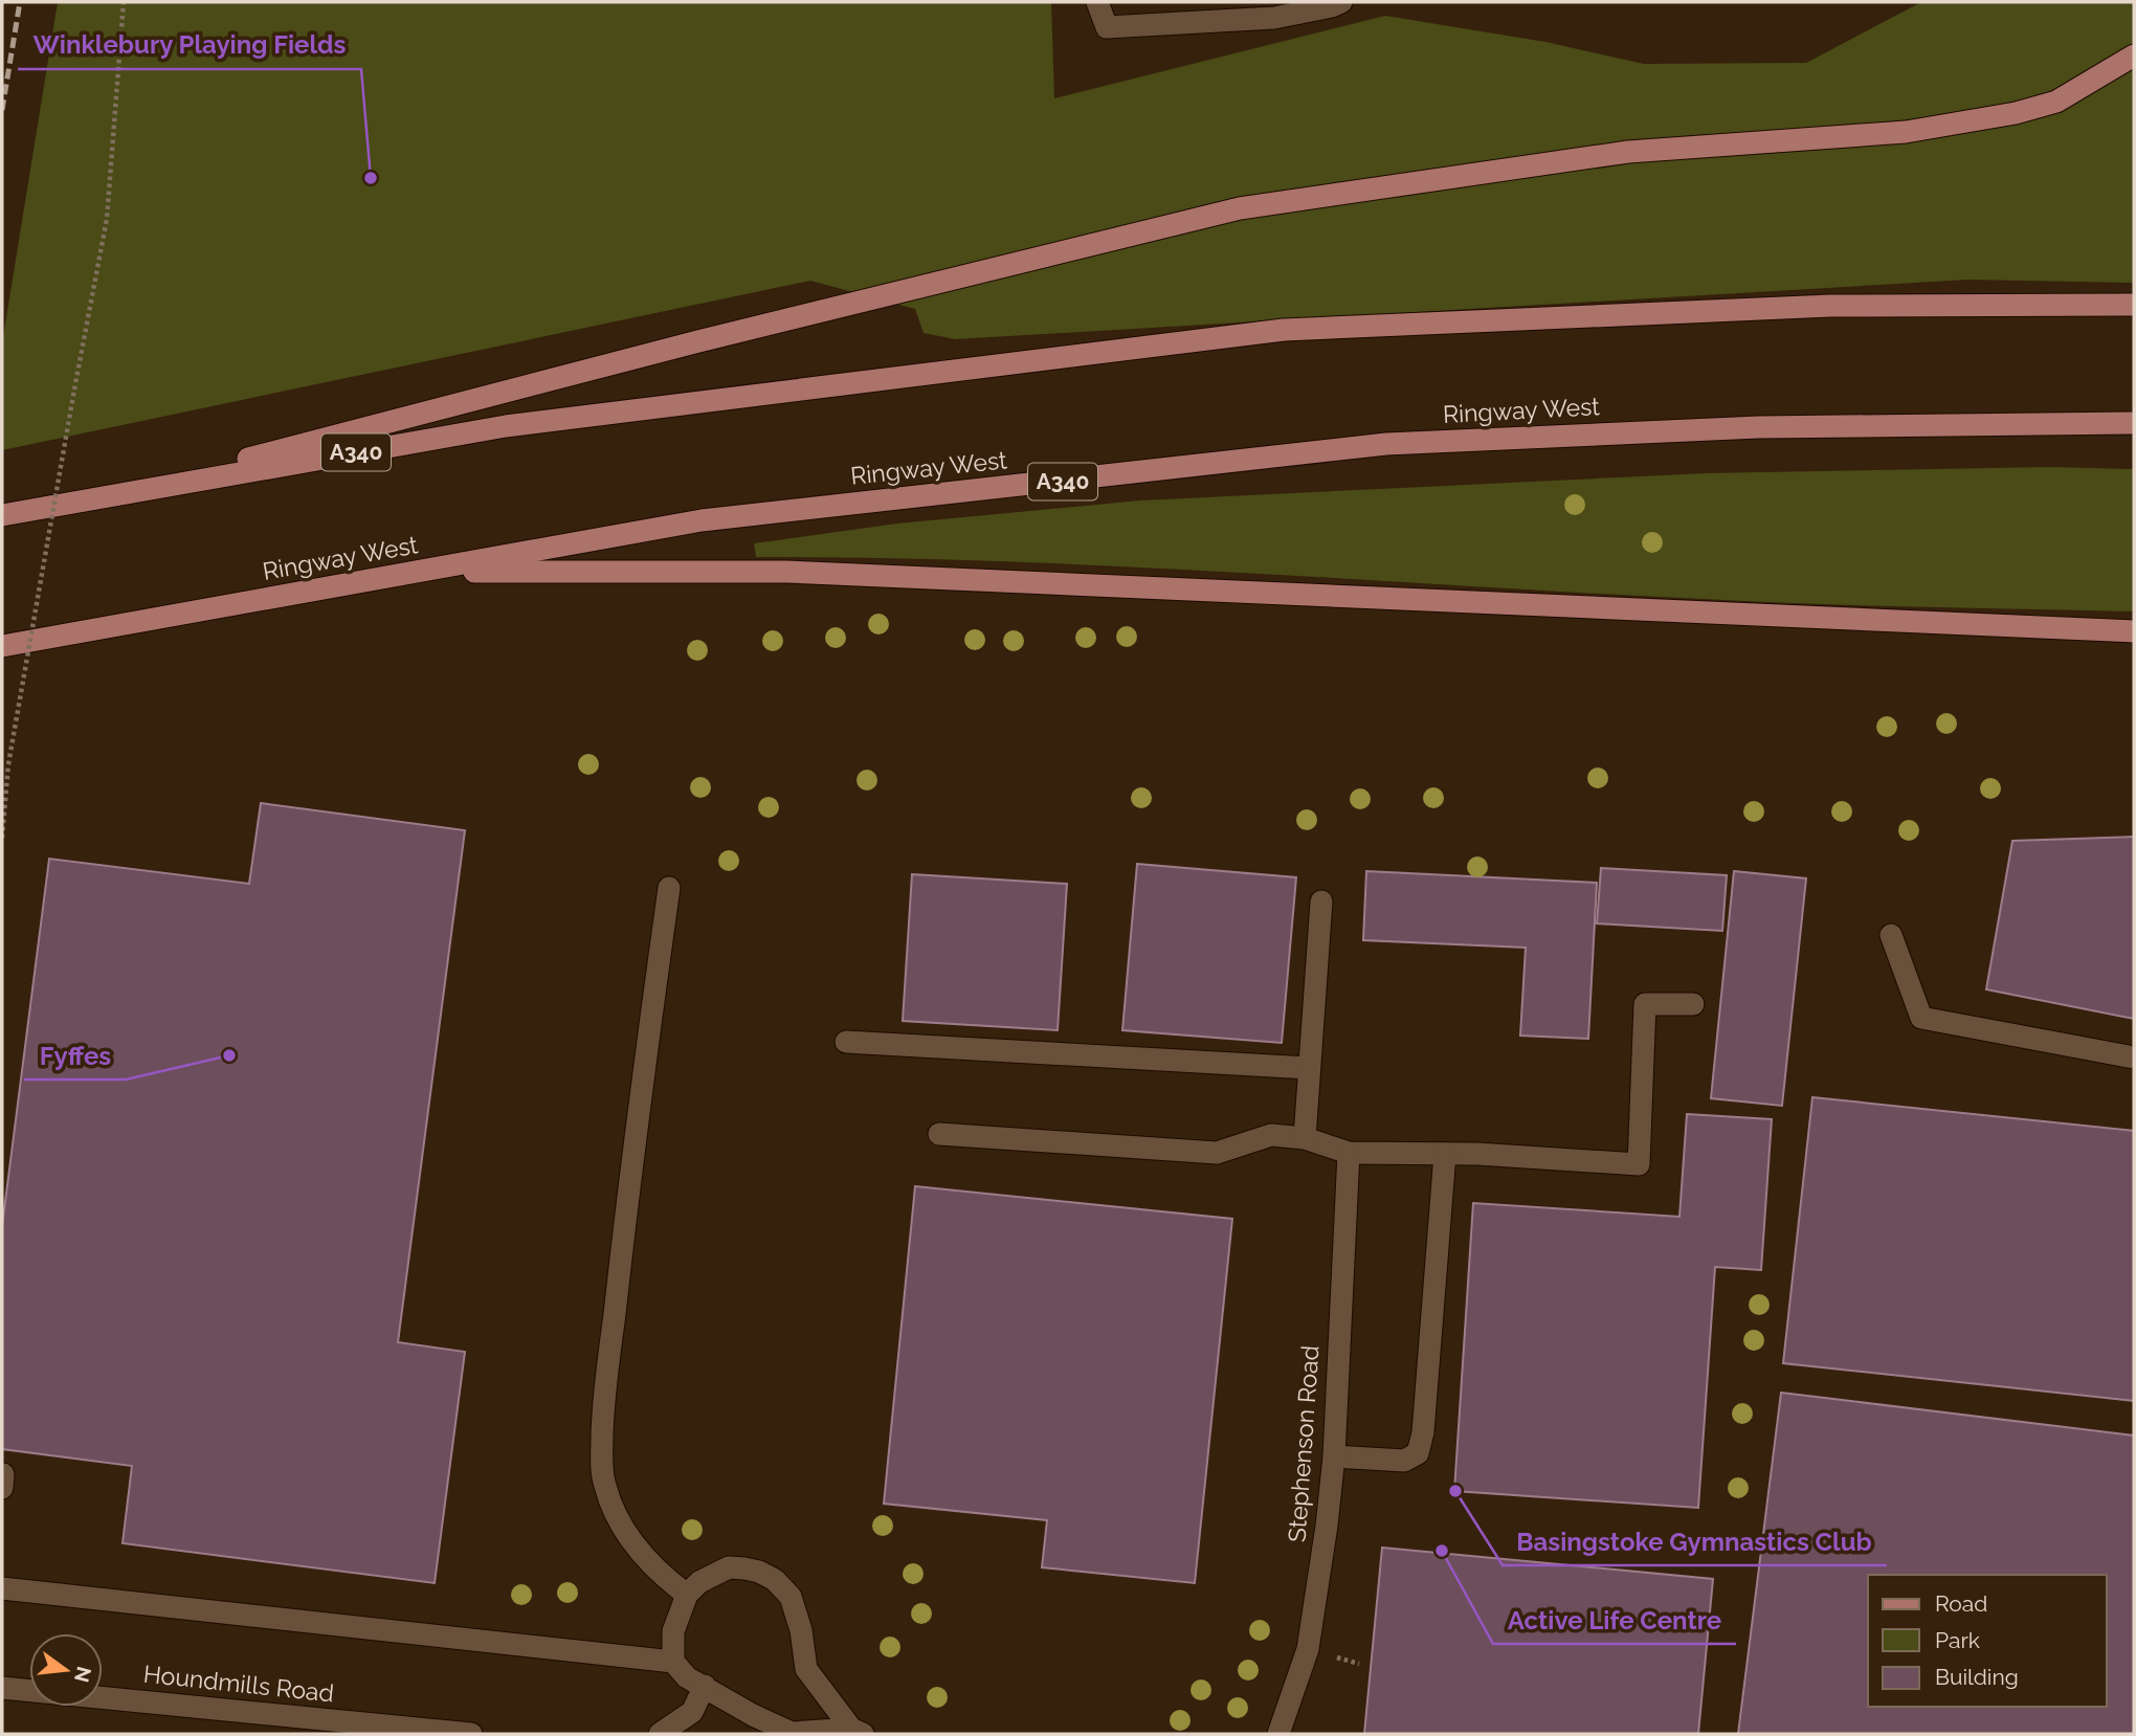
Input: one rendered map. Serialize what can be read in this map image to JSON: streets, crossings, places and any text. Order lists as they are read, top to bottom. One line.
{"streets":{"main road":["Ringway West","A340"],"street":["Stephenson Road","Houndmills Road"]},"places":["Winklebury Playing Fields","Fyffes","Basingstoke Gymnastics Club","Active Life Centre"],"legend":["Road","Park","Building"],"north":"right"}
